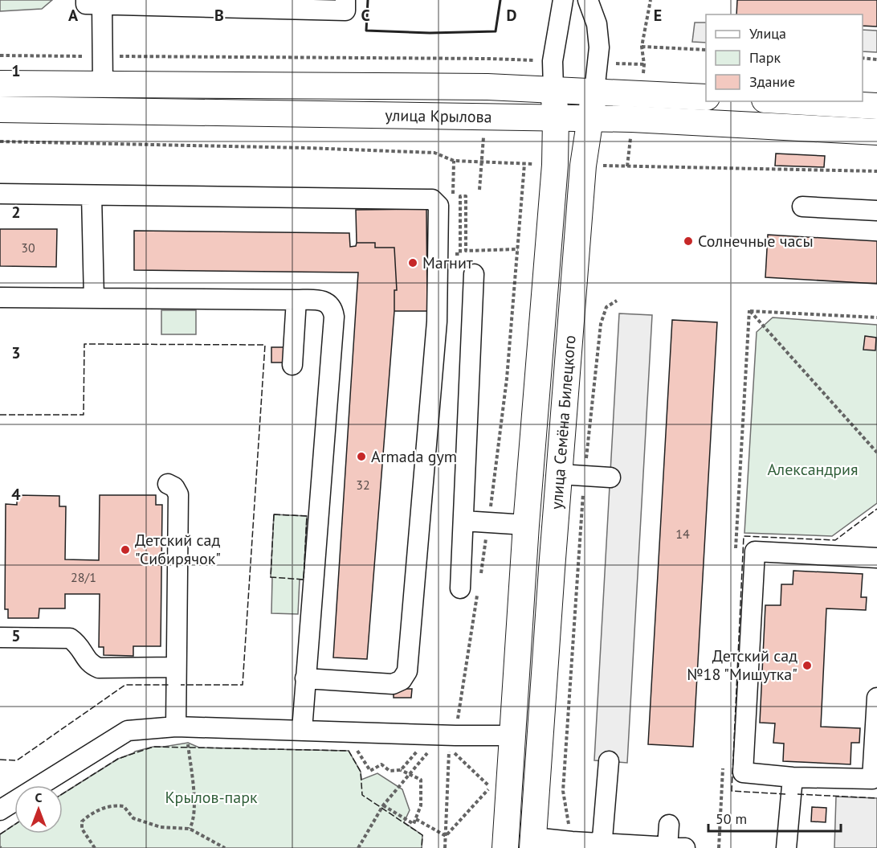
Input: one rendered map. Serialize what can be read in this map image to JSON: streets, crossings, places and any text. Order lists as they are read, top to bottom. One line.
{"streets":{"main road":["улица Крылова","улица Семёна Билецкого"]},"crossings":[["улица Крылова","улица Семёна Билецкого"]],"parks":["Александрия","Крылов-парк"],"places":["Солнечные часы","Магнит","Armada gym","Детский сад \"Сибирячок\"","Детский сад №18 \"Мишутка\""],"house_numbers":["30","32","14","28/1"],"legend":["Улица","Парк","Здание"],"scale_bar":"50 m","north":"top","grid":{"columns":["A","B","C","D","E"],"rows":["1","2","3","4","5"]}}
